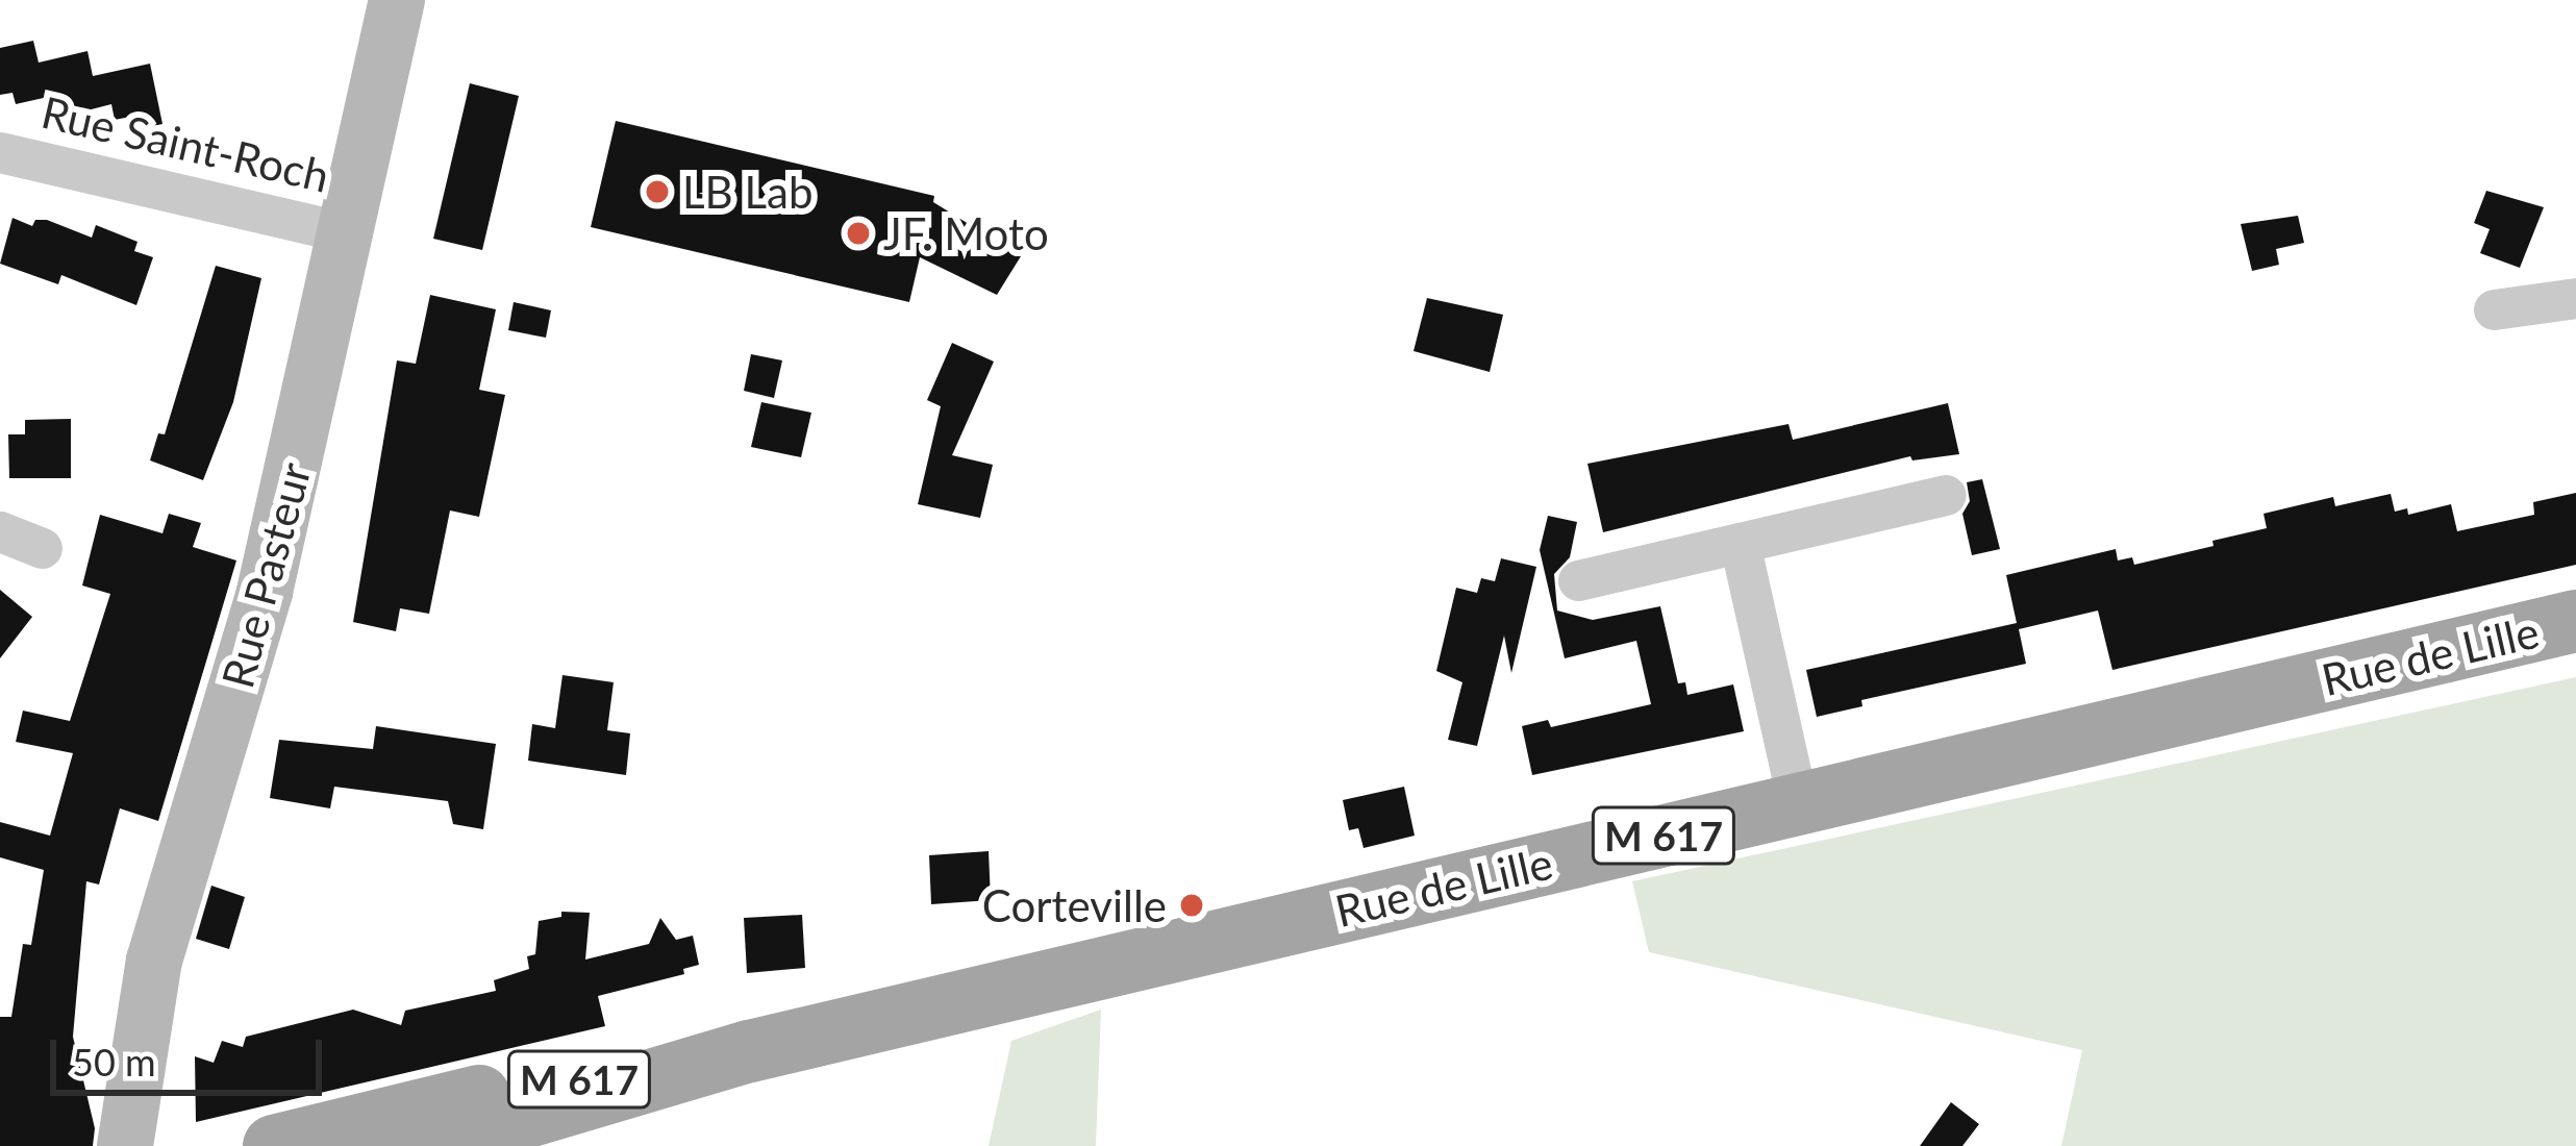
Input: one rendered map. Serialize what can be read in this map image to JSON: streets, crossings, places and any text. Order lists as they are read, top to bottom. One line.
{"streets":{"main road":["Rue Pasteur","Rue de Lille","M 617"],"street":["Rue Saint-Roch"]},"crossings":[["Rue Saint-Roch","Rue Pasteur"]],"places":["LB Lab","JF. Moto","Corteville"],"scale_bar":"50 m"}
